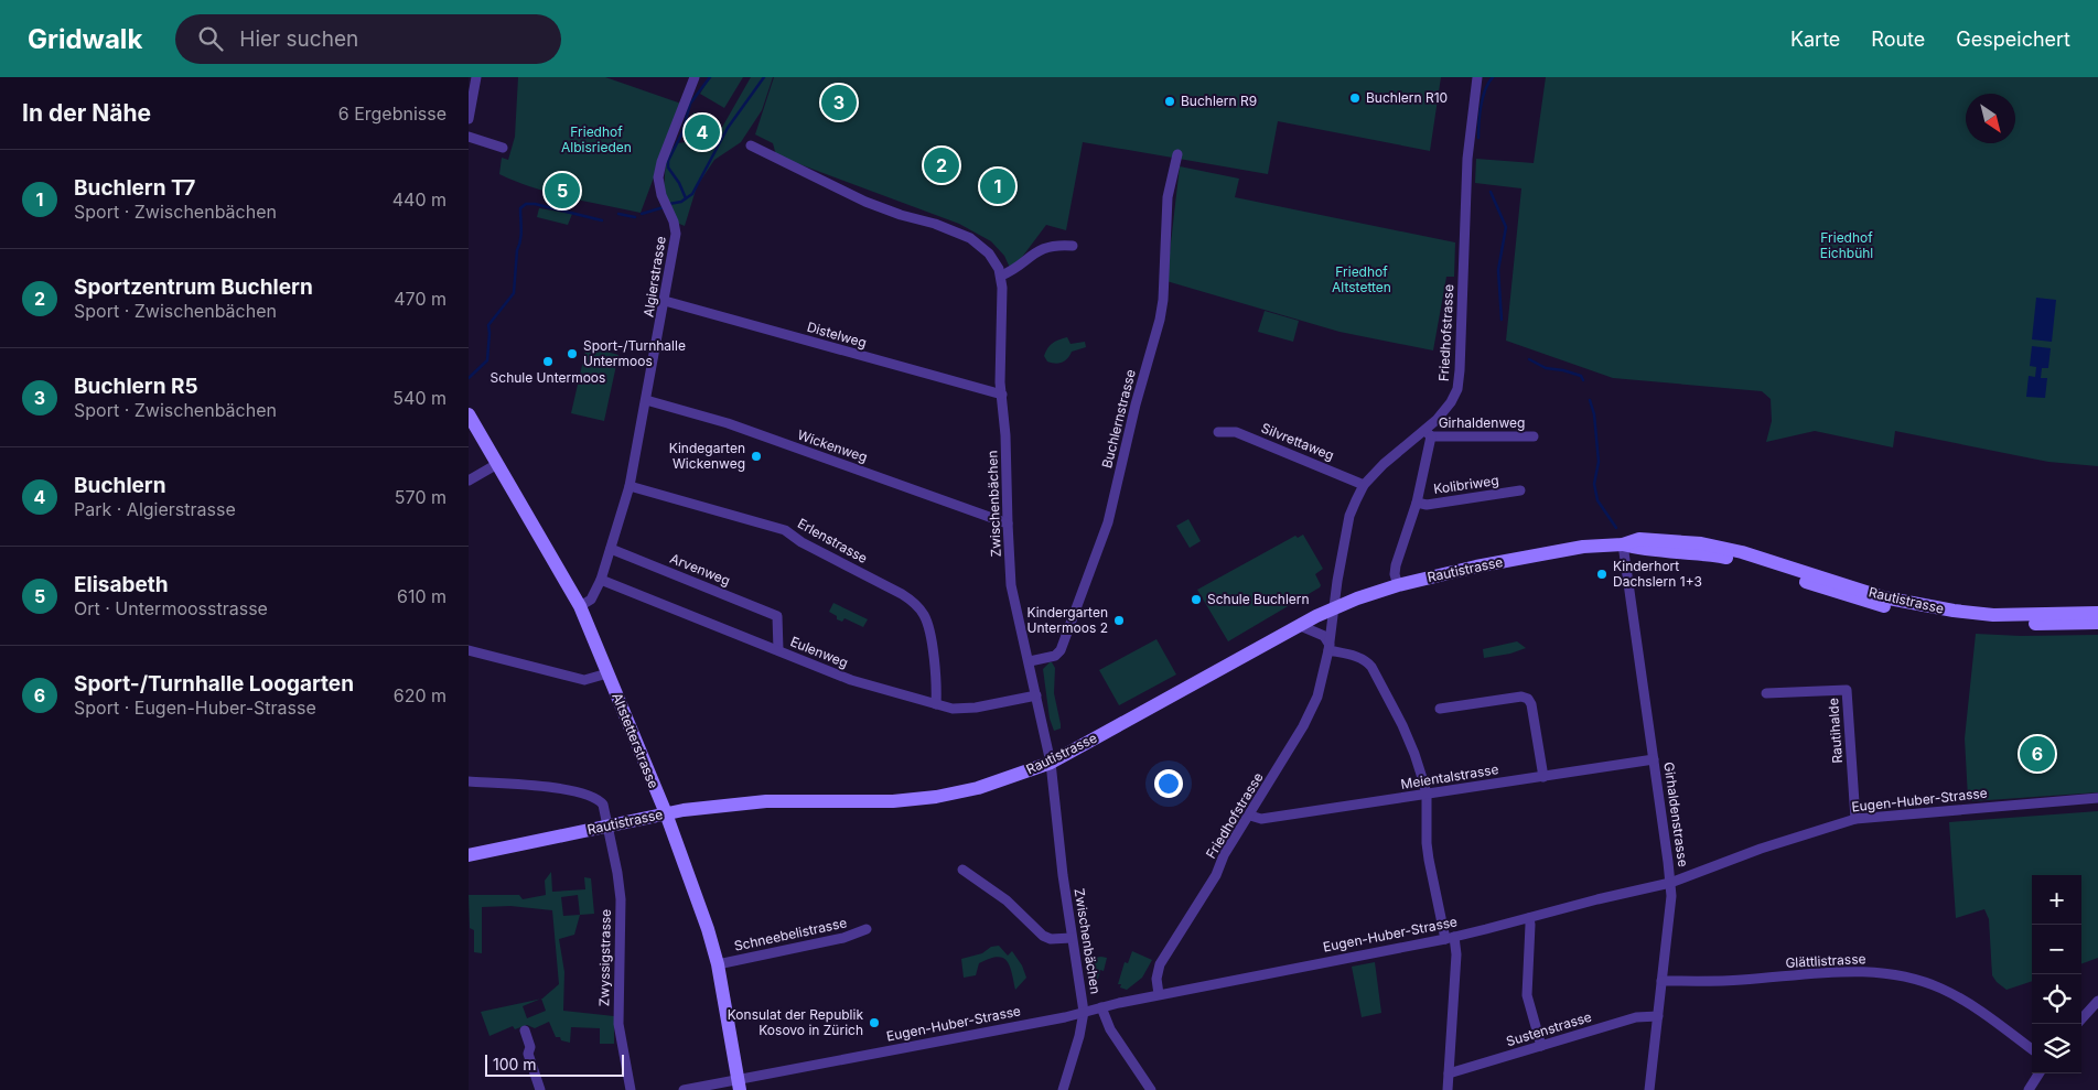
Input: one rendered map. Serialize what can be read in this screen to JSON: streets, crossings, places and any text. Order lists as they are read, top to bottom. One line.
{"streets":{"street":["Algierstrasse","Friedhofstrasse","Distelweg","Buchlernstrasse","Girhaldenweg","Silvrettaweg","Wickenweg","Kolibriweg","Zwischenbächen","Erlenstrasse","Arvenweg","Rautistrasse","Eulenweg","Rautihalde","Altstetterstrasse","Meientalstrasse","Eugen-Huber-Strasse","Girhaldenstrasse","Schneebelistrasse","Zwyssigstrasse","Glättlistrasse","Sustenstrasse"]},"crossings":[["Algierstrasse","Distelweg"],["Algierstrasse","Wickenweg"],["Algierstrasse","Erlenstrasse"],["Algierstrasse","Arvenweg"],["Algierstrasse","Eulenweg"],["Algierstrasse","Altstetterstrasse"],["Friedhofstrasse","Girhaldenweg"],["Friedhofstrasse","Silvrettaweg"],["Friedhofstrasse","Rautistrasse"],["Friedhofstrasse","Meientalstrasse"],["Friedhofstrasse","Eugen-Huber-Strasse"],["Distelweg","Zwischenbächen"],["Buchlernstrasse","Zwischenbächen"],["Wickenweg","Zwischenbächen"],["Zwischenbächen","Rautistrasse"],["Zwischenbächen","Eulenweg"],["Zwischenbächen","Eugen-Huber-Strasse"],["Erlenstrasse","Eulenweg"],["Arvenweg","Eulenweg"],["Rautistrasse","Altstetterstrasse"],["Rautistrasse","Girhaldenstrasse"],["Rautistrasse","Zwyssigstrasse"],["Rautihalde","Eugen-Huber-Strasse"],["Altstetterstrasse","Eugen-Huber-Strasse"],["Altstetterstrasse","Schneebelistrasse"],["Meientalstrasse","Girhaldenstrasse"],["Eugen-Huber-Strasse","Girhaldenstrasse"],["Girhaldenstrasse","Glättlistrasse"],["Girhaldenstrasse","Sustenstrasse"]],"parks":["Friedhof Albisrieden","Friedhof Eichbühl","Friedhof Altstetten"],"places":["Buchlern R10","Buchlern R9","Sport-/Turnhalle Untermoos","Schule Untermoos","Kindegarten Wickenweg","Kinderhort Dachslern 1+3","Schule Buchlern","Kindergarten Untermoos 2","Konsulat der Republik Kosovo in Zürich"],"scale_bar":"100 m","north":"bottom right","page":{"header":"Gridwalk","search":"Hier suchen","nav":["Karte","Route","Gespeichert"],"heading":["In der Nähe","6 Ergebnisse"],"pins":["3","4","2","1","5","6"],"list":[{"mark":"1","name":"Buchlern T7","note":"Sport · Zwischenbächen","value":"440 m"},{"mark":"2","name":"Sportzentrum Buchlern","note":"Sport · Zwischenbächen","value":"470 m"},{"mark":"3","name":"Buchlern R5","note":"Sport · Zwischenbächen","value":"540 m"},{"mark":"4","name":"Buchlern","note":"Park · Algierstrasse","value":"570 m"},{"mark":"5","name":"Elisabeth","note":"Ort · Untermoosstrasse","value":"610 m"},{"mark":"6","name":"Sport-/Turnhalle Loogarten","note":"Sport · Eugen-Huber-Strasse","value":"620 m"}],"map_buttons":["+","−"],"scale":"100 m"}}
